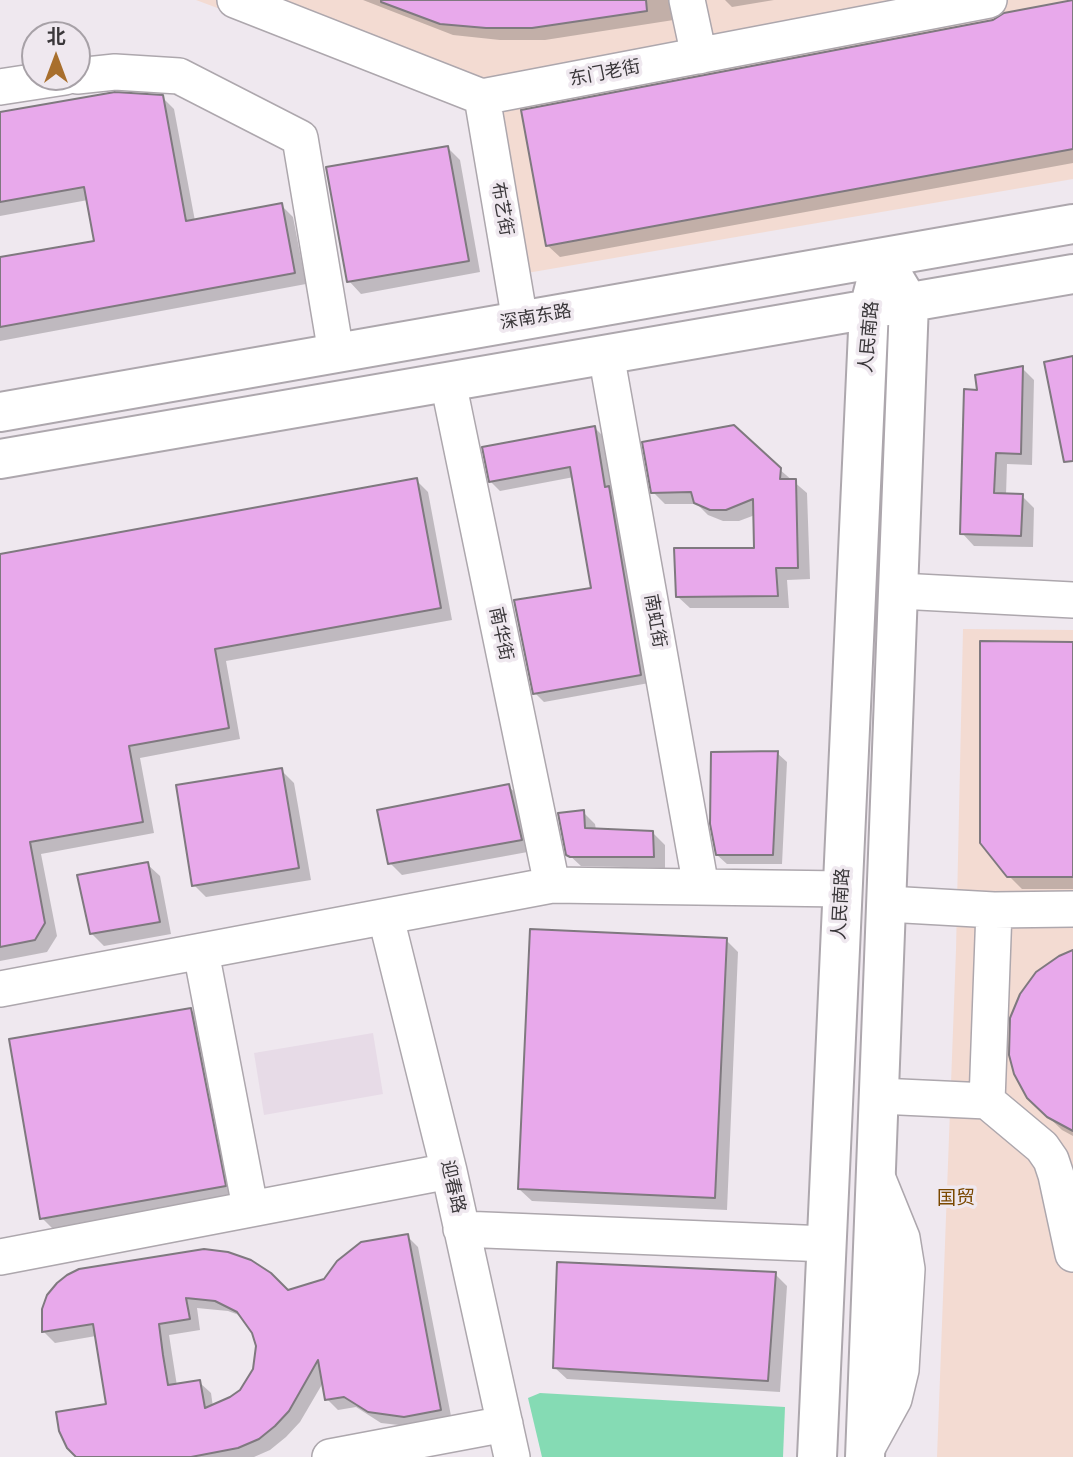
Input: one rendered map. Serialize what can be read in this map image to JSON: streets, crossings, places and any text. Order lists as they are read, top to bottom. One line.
{"streets":{"main road":["深南东路","人民南路"],"street":["东门老街","布艺街","南虹街","南华街","迎春路"]},"crossings":[["东门老街","布艺街"],["布艺街","深南东路"],["深南东路","人民南路"]],"districts":["国贸"],"north":"top"}
